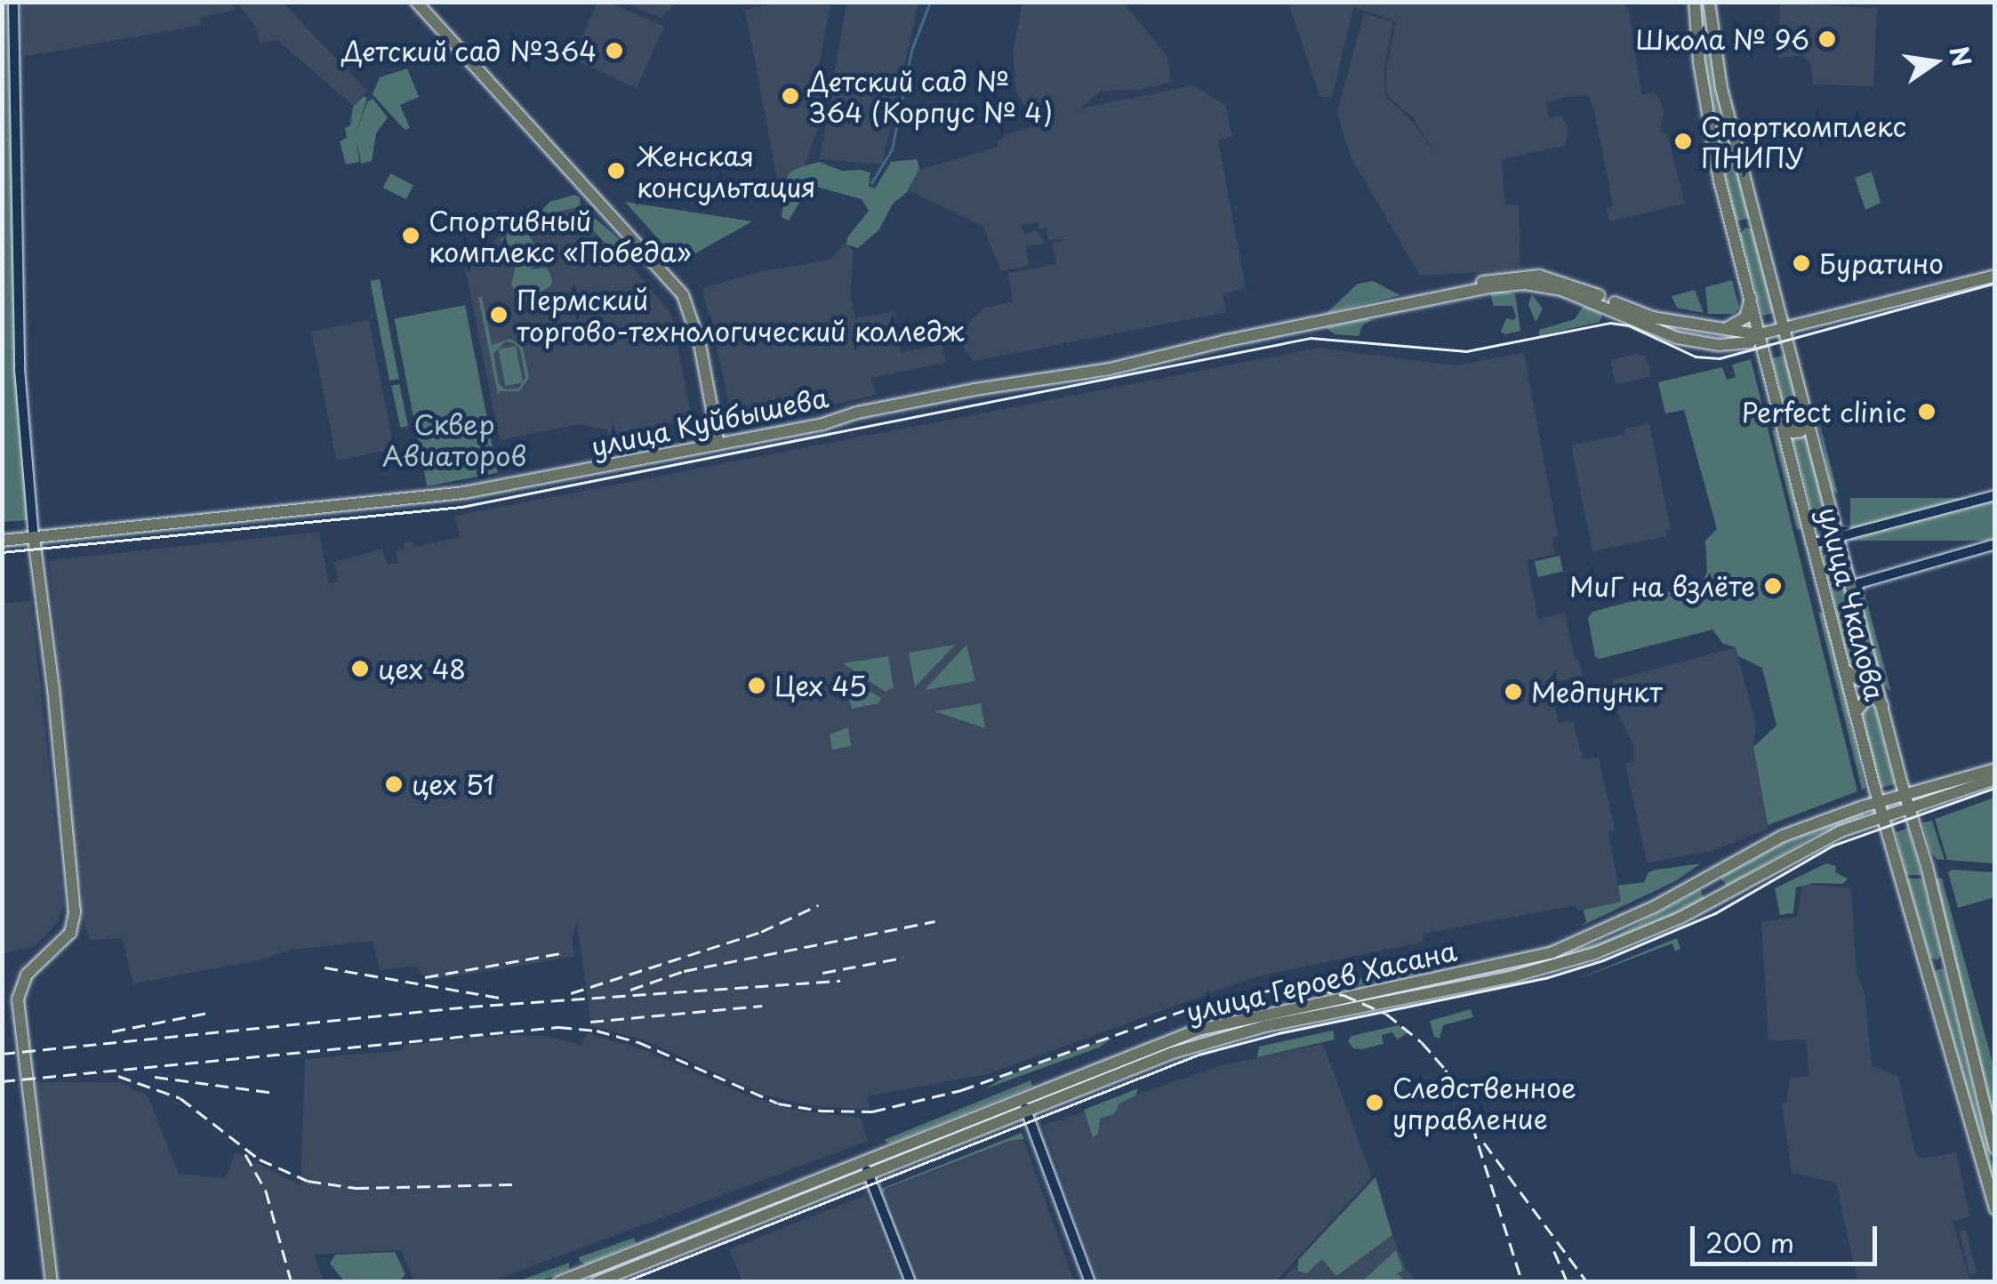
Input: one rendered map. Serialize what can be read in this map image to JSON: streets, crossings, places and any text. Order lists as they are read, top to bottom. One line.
{"streets":{"main road":["улица Куйбышева","улица Чкалова","улица Героев Хасана"]},"crossings":[["улица Куйбышева","улица Чкалова"],["улица Чкалова","улица Героев Хасана"]],"parks":["Сквер Авиаторов"],"places":["Школа № 96","Детский сад №364","Детский сад № 364 (Корпус № 4)","Спорткомплекс ПНИПУ","Женская консультация","Спортивный комплекс «Победа»","Буратино","Пермский торгово-технологический колледж","Perfect clinic","МиГ на взлёте","цех 48","Цех 45","Медпункт","цех 51","Следственное управление"],"scale_bar":"200 m","north":"right"}
